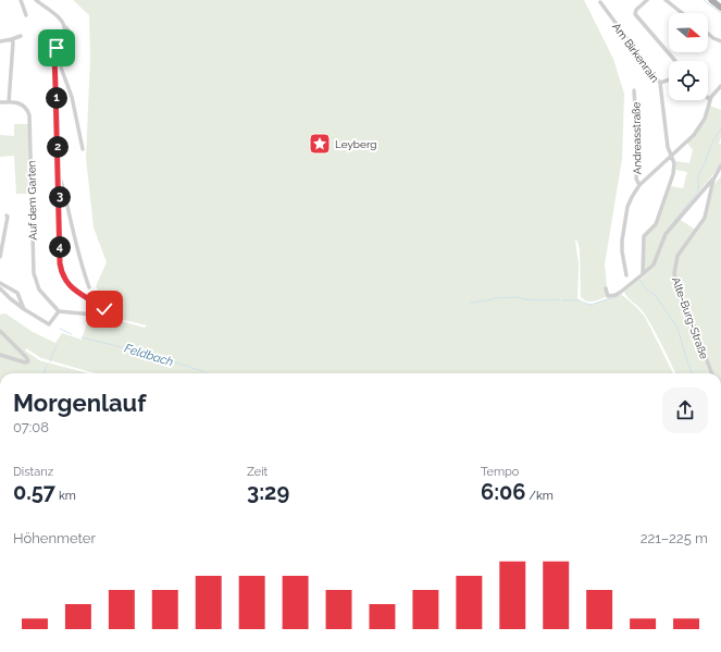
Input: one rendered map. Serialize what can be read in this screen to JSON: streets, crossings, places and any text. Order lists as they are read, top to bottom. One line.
{"streets":{"street":["Am Birkenrain","Andreasstraße","Auf dem Garten","Alte-Burg-Straße"]},"water":["Feldbach"],"places":{"place":["Leyberg"]},"north":"right","page":{"pins":["1","2","3","4"],"heading":["Morgenlauf","07:08"],"stats":[["Distanz","0.57 km"],["Zeit","3:29"],["Tempo","6:06 /km"]],"chart":["Höhenmeter","221–225 m"]}}
